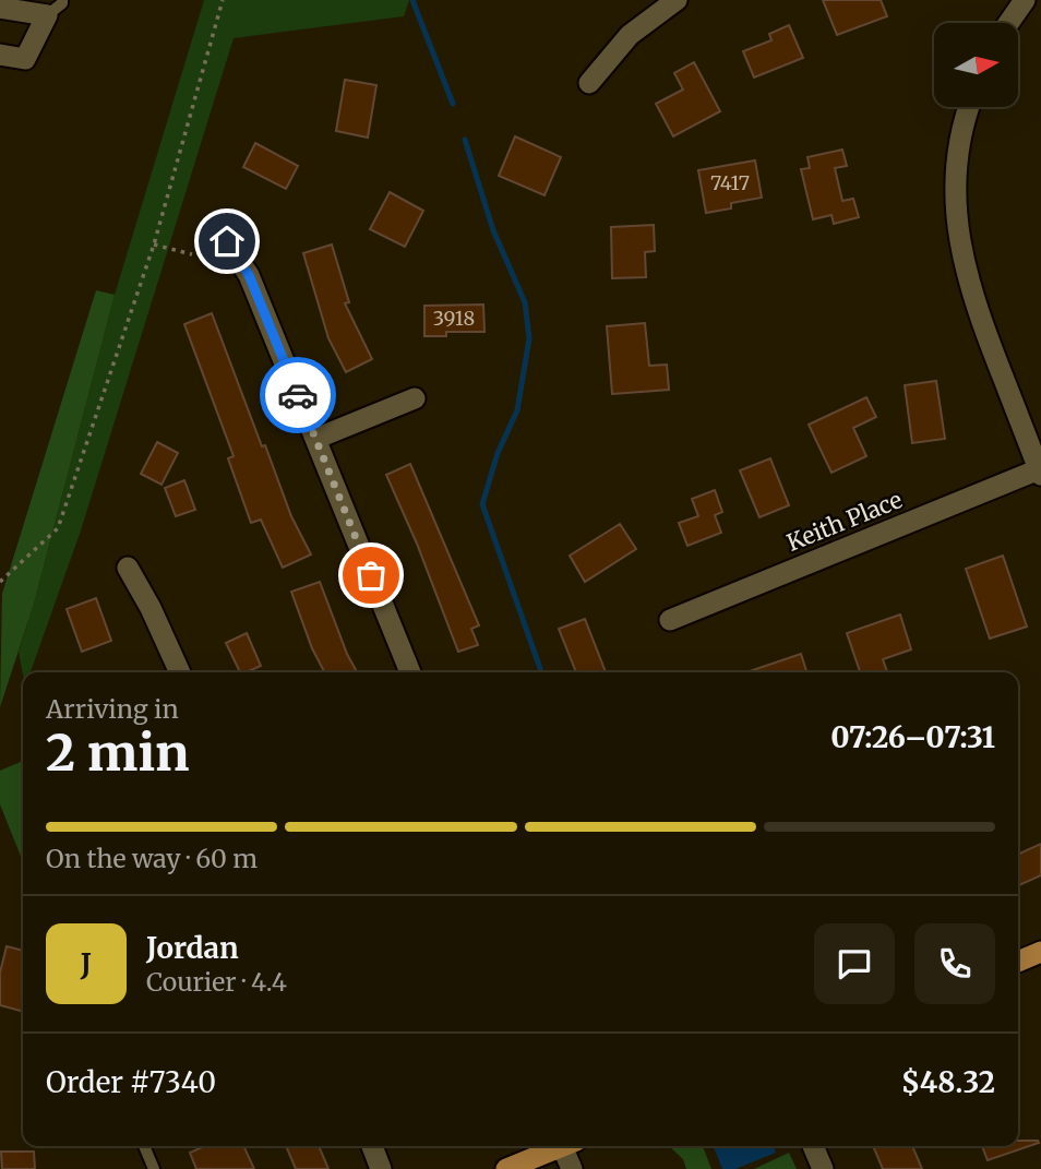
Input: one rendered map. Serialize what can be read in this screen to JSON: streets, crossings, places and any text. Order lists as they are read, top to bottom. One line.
{"streets":{"street":["Keith Place"]},"house_numbers":["7417","3918"],"north":"right","page":{"heading":["2 min","Arriving in","07:26–07:31"],"panel":["Jordan","Courier · 4.4","Order #7340","$48.32"],"bar":"On the way · 60 m","round":"J"}}
